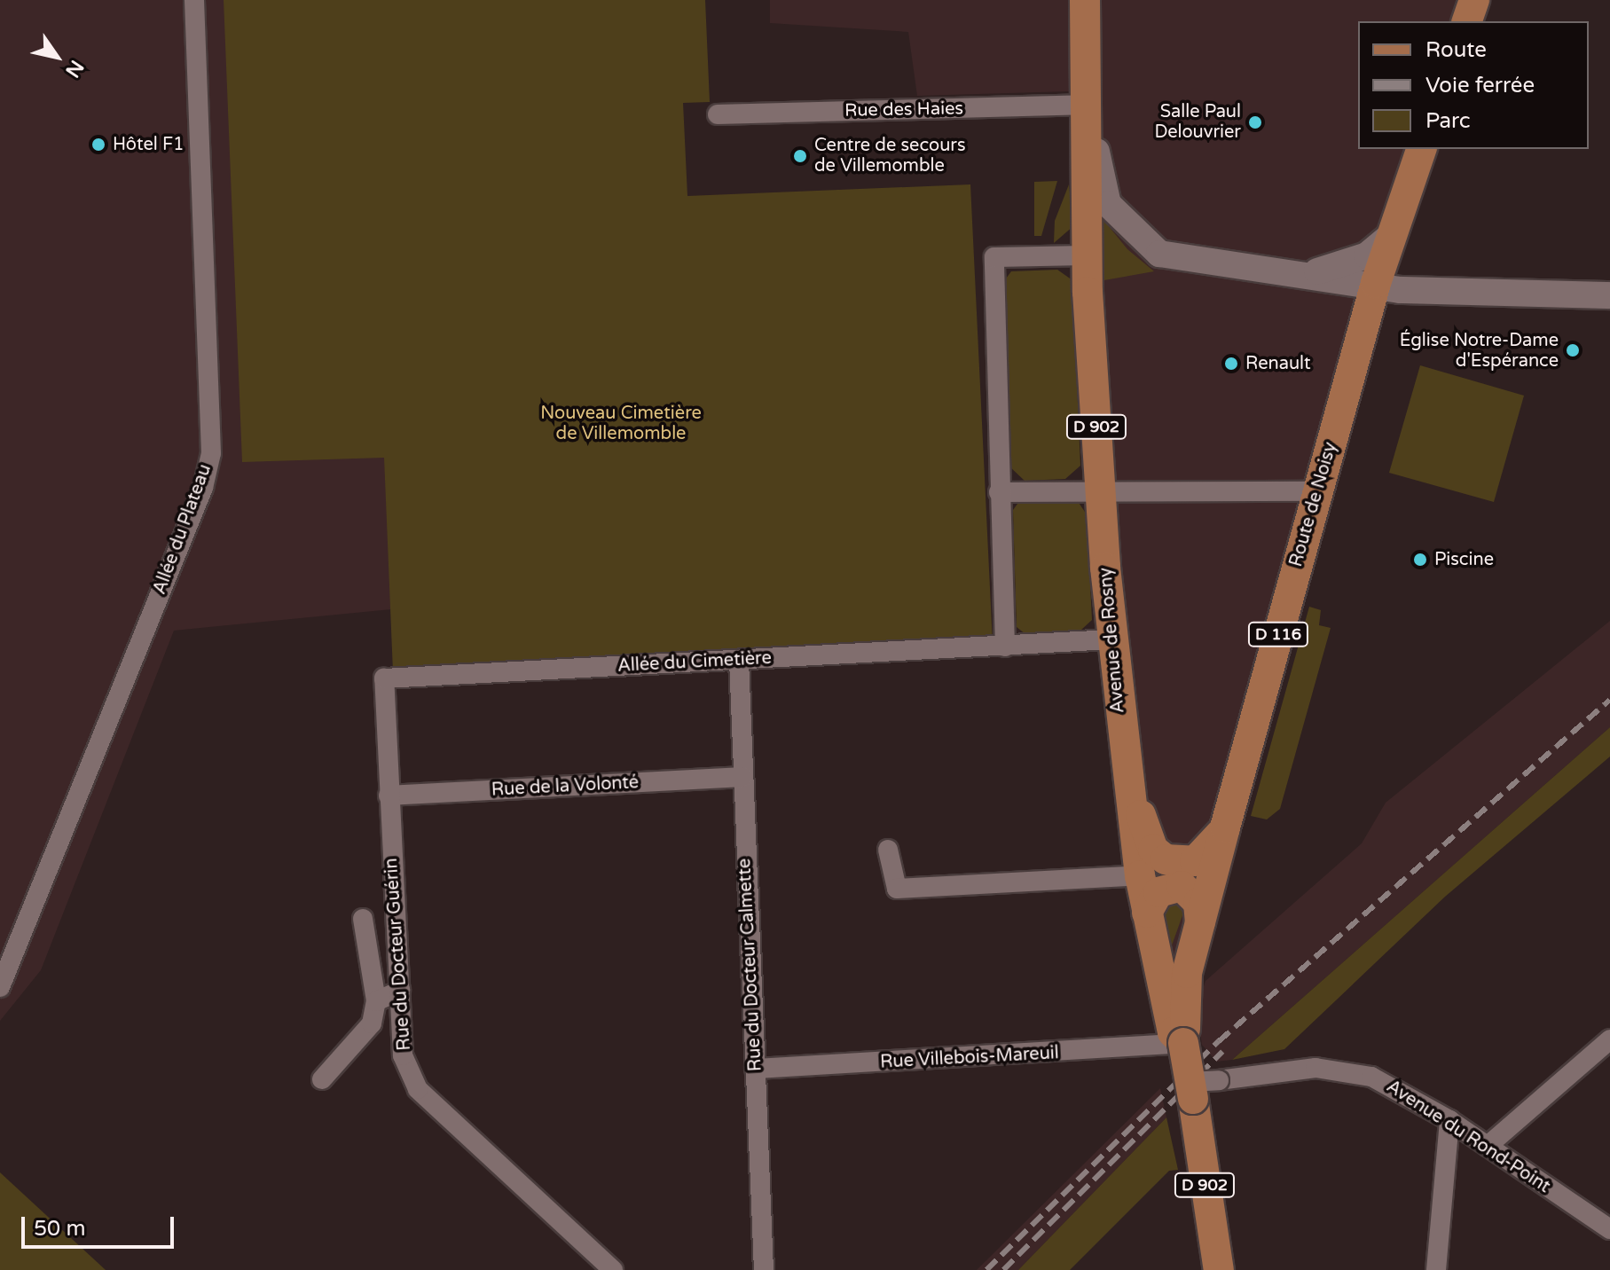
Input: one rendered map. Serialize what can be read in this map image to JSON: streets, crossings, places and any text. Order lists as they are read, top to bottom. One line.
{"streets":{"main road":["D 902","Route de Noisy","D 116","Avenue de Rosny"],"street":["Rue des Haies","Allée du Plateau","Allée du Cimetière","Rue de la Volonté","Rue du Docteur Guérin","Rue du Docteur Calmette","Rue Villebois-Mareuil","Avenue du Rond-Point"]},"crossings":[["Rue des Haies","Avenue de Rosny"],["Route de Noisy","Avenue de Rosny"],["Route de Noisy","Rue Villebois-Mareuil"],["Avenue de Rosny","Allée du Cimetière"],["Avenue de Rosny","Rue Villebois-Mareuil"],["Avenue de Rosny","Avenue du Rond-Point"],["Allée du Cimetière","Rue du Docteur Guérin"],["Allée du Cimetière","Rue du Docteur Calmette"],["Rue de la Volonté","Rue du Docteur Guérin"],["Rue de la Volonté","Rue du Docteur Calmette"],["Rue du Docteur Calmette","Rue Villebois-Mareuil"]],"parks":["Nouveau Cimetière de Villemomble"],"places":["Salle Paul Delouvrier","Hôtel F1","Centre de secours de Villemomble","Église Notre-Dame d'Espérance","Renault","Piscine"],"legend":["Route","Voie ferrée","Parc"],"scale_bar":"50 m","north":"bottom right"}
